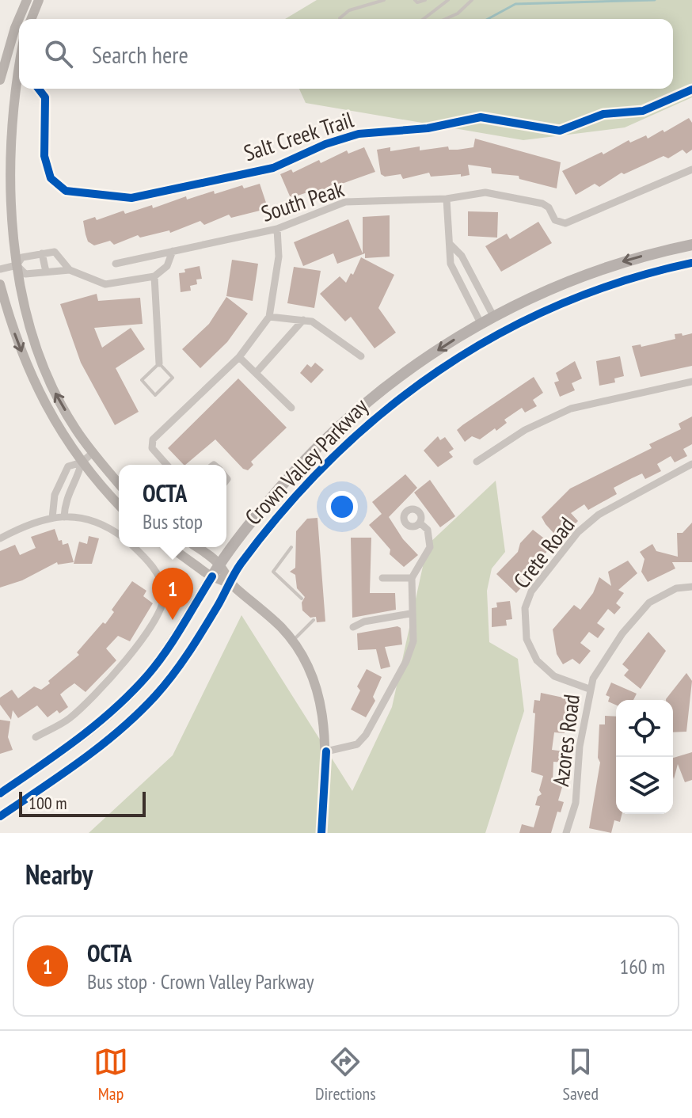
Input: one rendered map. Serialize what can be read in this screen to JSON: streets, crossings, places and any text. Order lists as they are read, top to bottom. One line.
{"streets":{"main road":["Crown Valley Parkway"],"street":["South Peak","Crete Road","Azores Road"],"cycle path":["Salt Creek Trail"]},"crossings":[["Crete Road","Azores Road"]],"scale_bar":"100 m","page":{"search":"Search here","popup":["OCTA","Bus stop"],"pins":"1","scale":"100 m","heading":"Nearby","list":[{"mark":"1","name":"OCTA","note":"Bus stop · Crown Valley Parkway","value":"160 m"}],"nav":["Map","Directions","Saved"]}}
